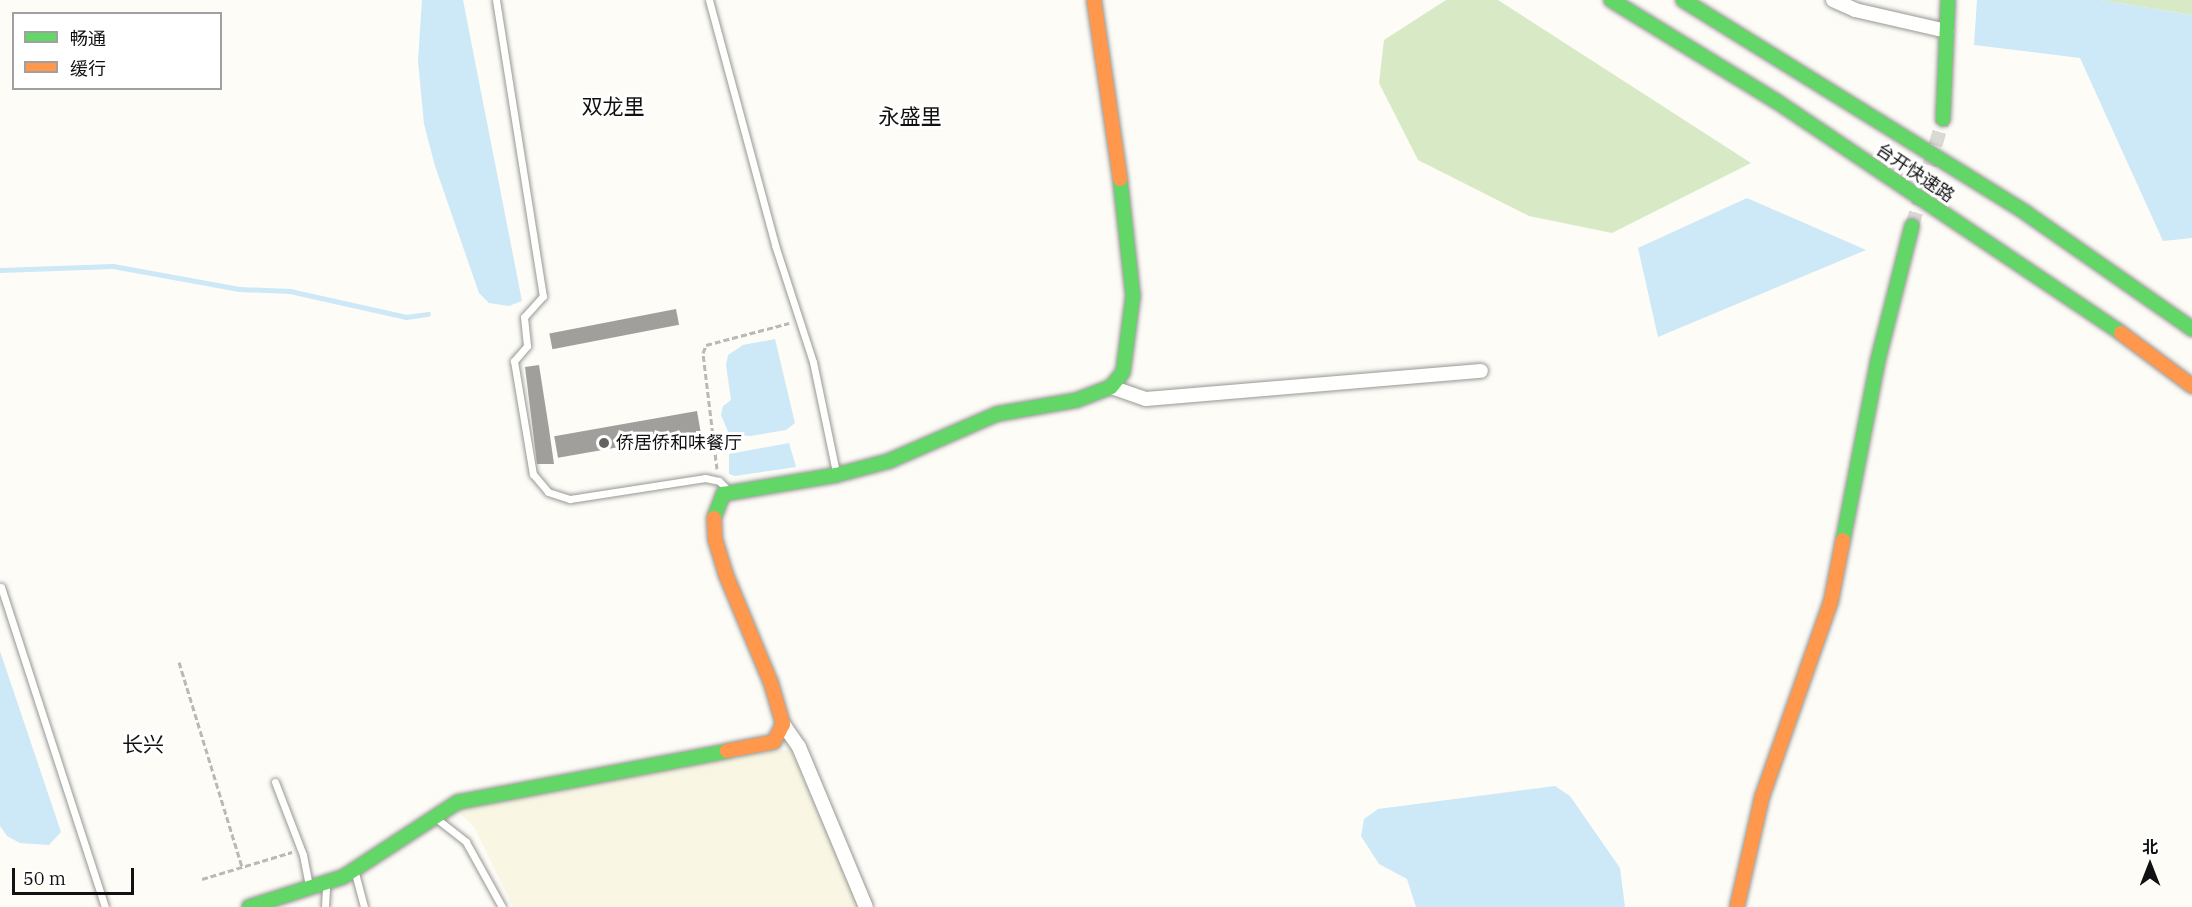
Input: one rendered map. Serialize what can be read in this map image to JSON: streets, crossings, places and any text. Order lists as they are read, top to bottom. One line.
{"streets":{"main road":["台开快速路"]},"districts":["双龙里","永盛里","长兴"],"places":["侨居侨和味餐厅"],"legend":["畅通","缓行"],"scale_bar":"50 m","north":"top"}
